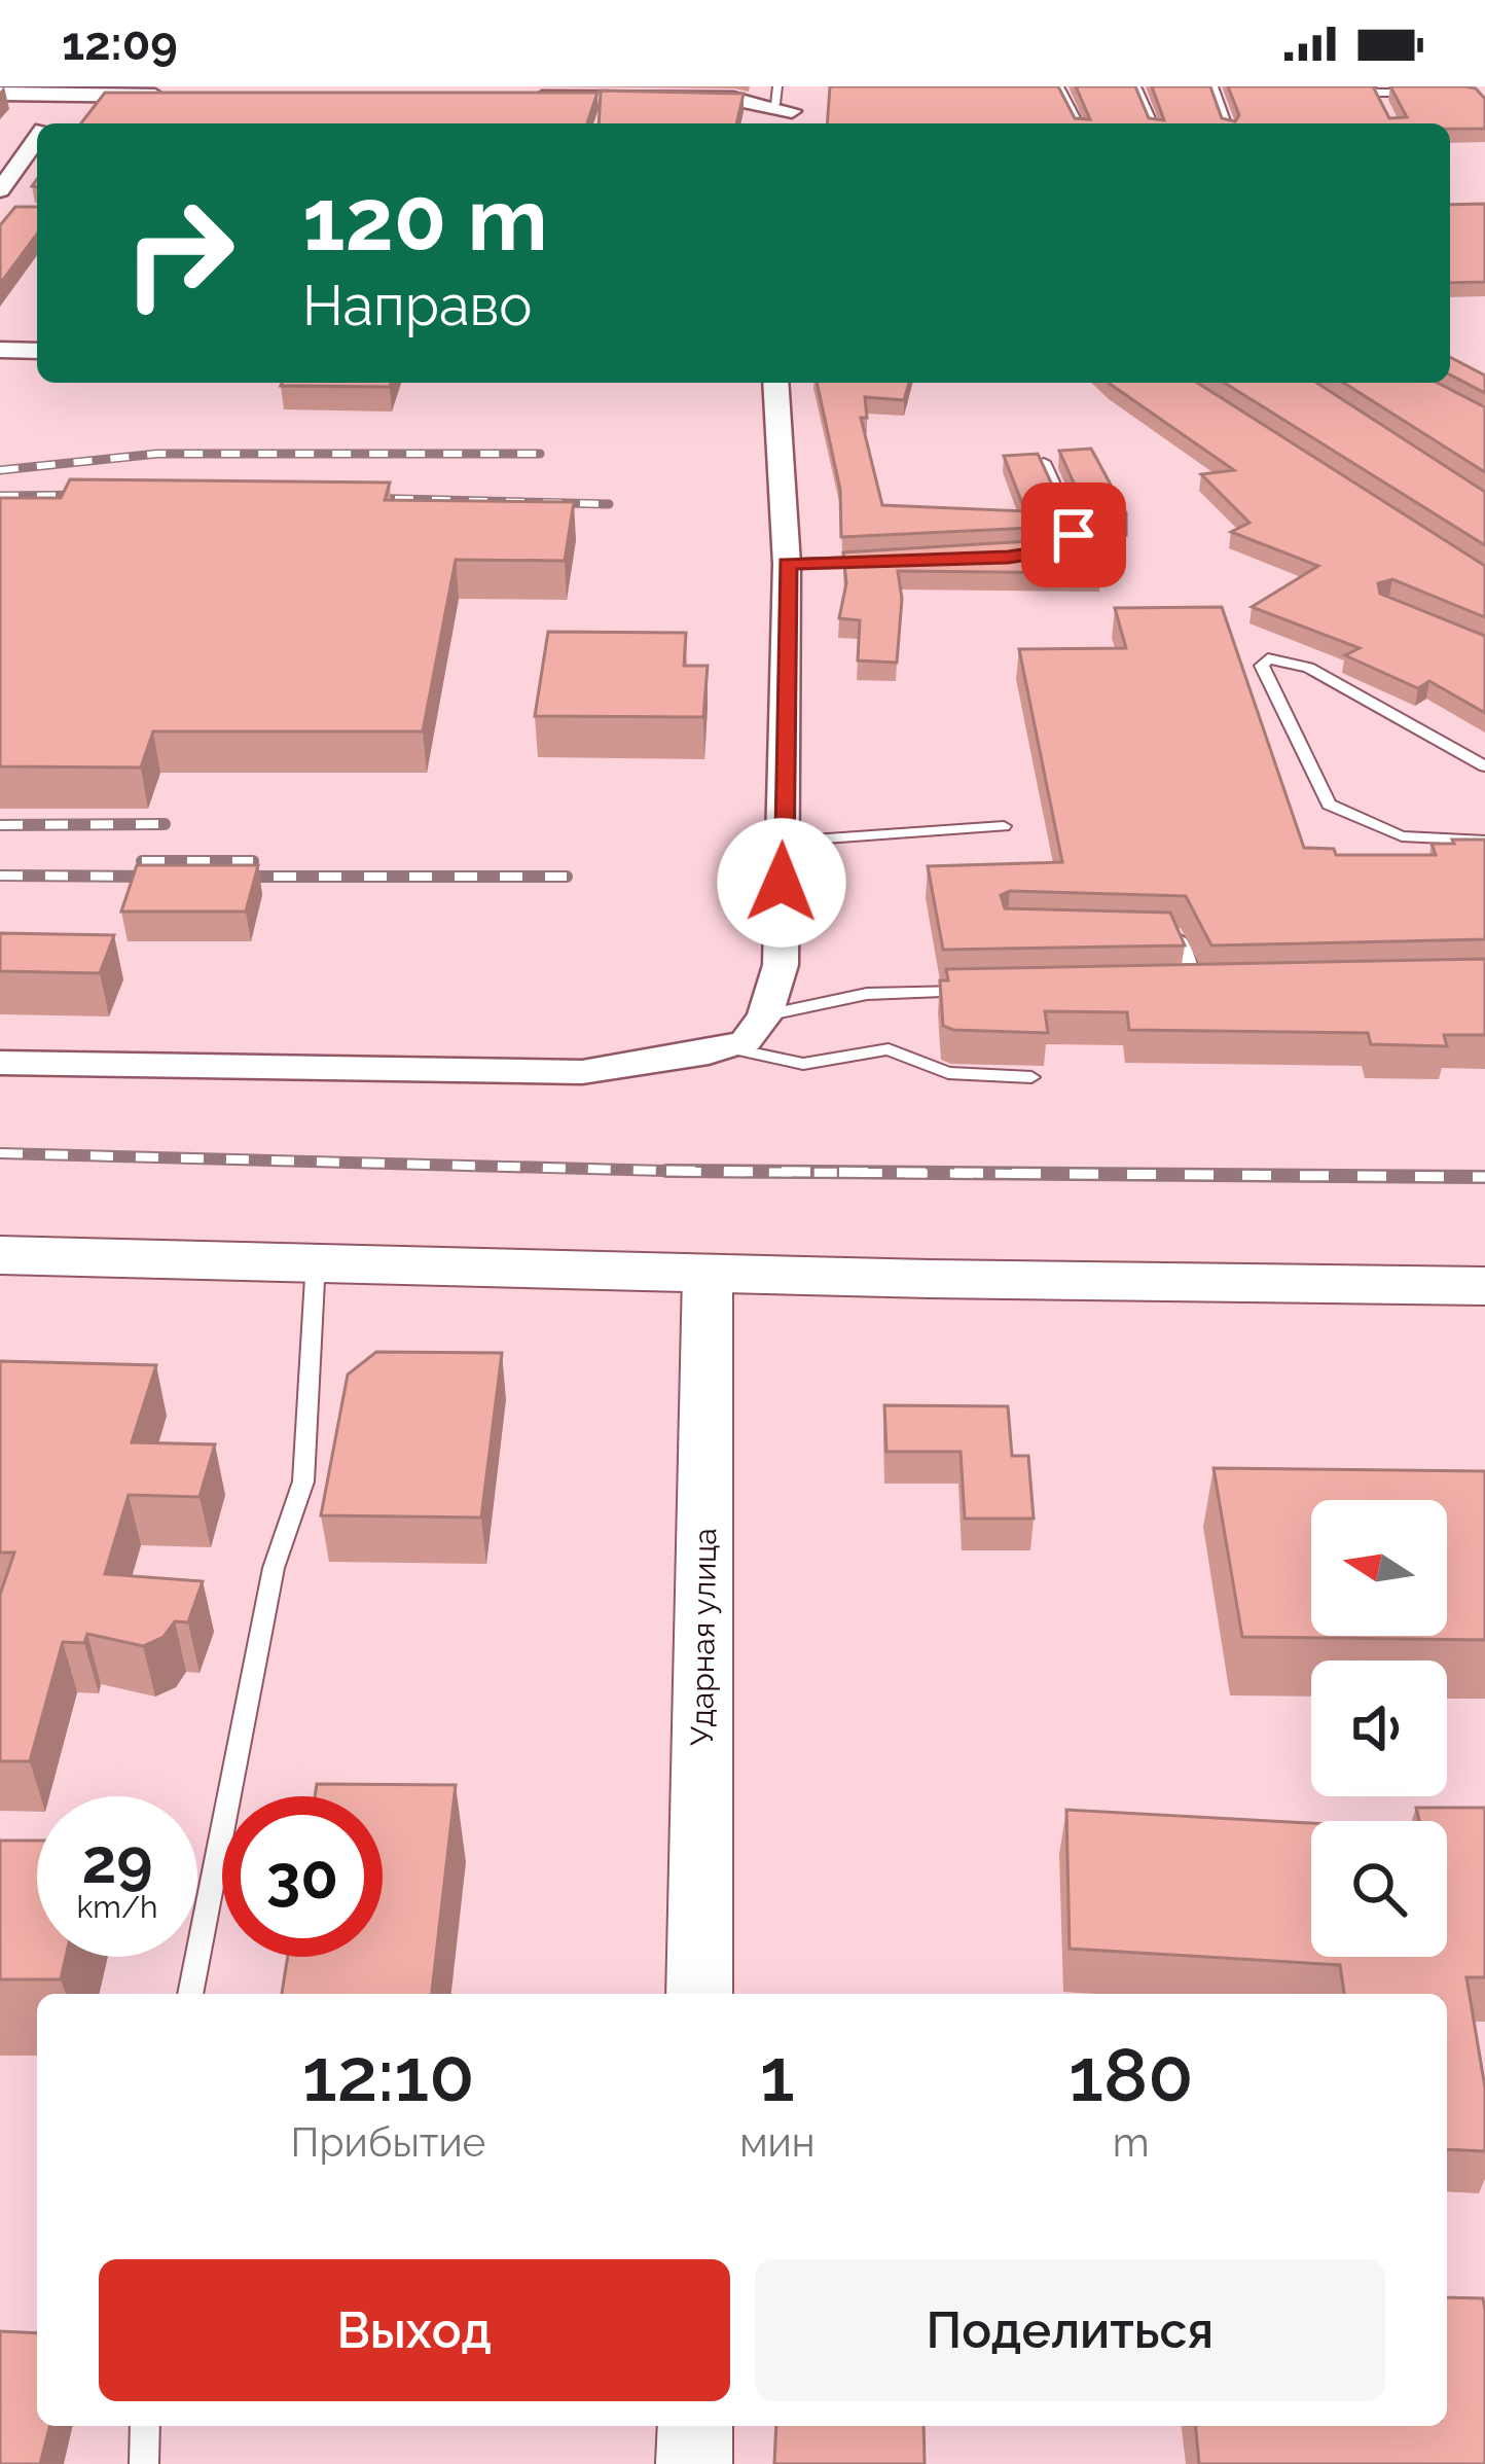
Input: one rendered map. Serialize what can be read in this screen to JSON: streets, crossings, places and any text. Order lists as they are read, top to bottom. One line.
{"streets":{"street":["Ударная улица"]},"north":"left","page":{"status":"12:09","turn":["120 m","Направо"],"speed":"29 km/h","limit":"30","eta":["12:10","Прибытие","1","мин","180","m"],"buttons":["Выход","Поделиться"]}}
